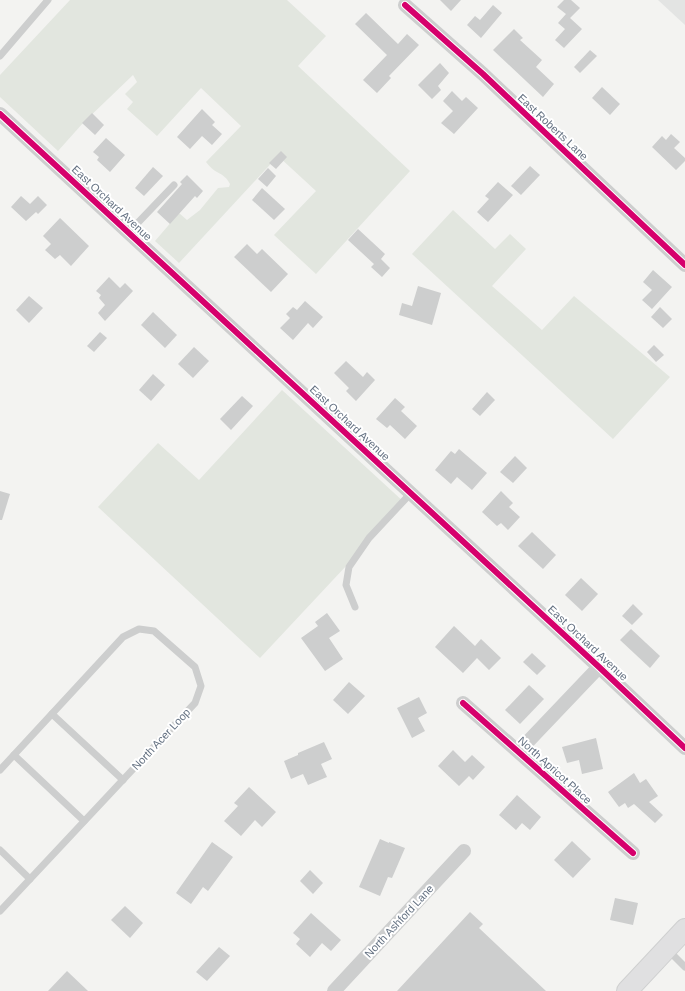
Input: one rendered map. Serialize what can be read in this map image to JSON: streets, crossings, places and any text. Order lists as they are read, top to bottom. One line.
{"streets":{"street":["East Roberts Lane","East Orchard Avenue","North Apricot Place","North Ashford Lane"],"lane":["North Acer Loop"]},"crossings":[["East Orchard Avenue","North Apricot Place"]]}
